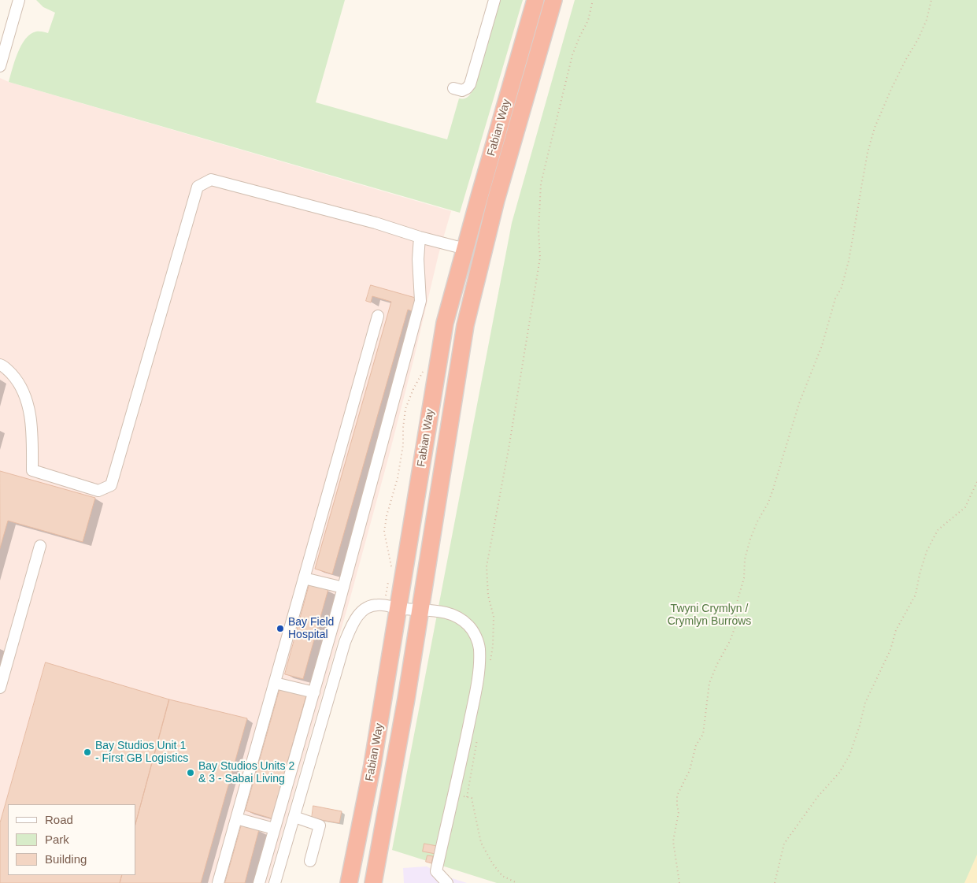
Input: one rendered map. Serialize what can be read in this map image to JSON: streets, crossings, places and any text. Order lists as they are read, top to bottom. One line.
{"streets":{"highway":["Fabian Way"]},"parks":["Twyni Crymlyn / Crymlyn Burrows"],"places":["Bay Field Hospital","Bay Studios Unit 1 - First GB Logistics","Bay Studios Units 2 & 3 - Sabai Living"],"legend":["Road","Park","Building"]}
